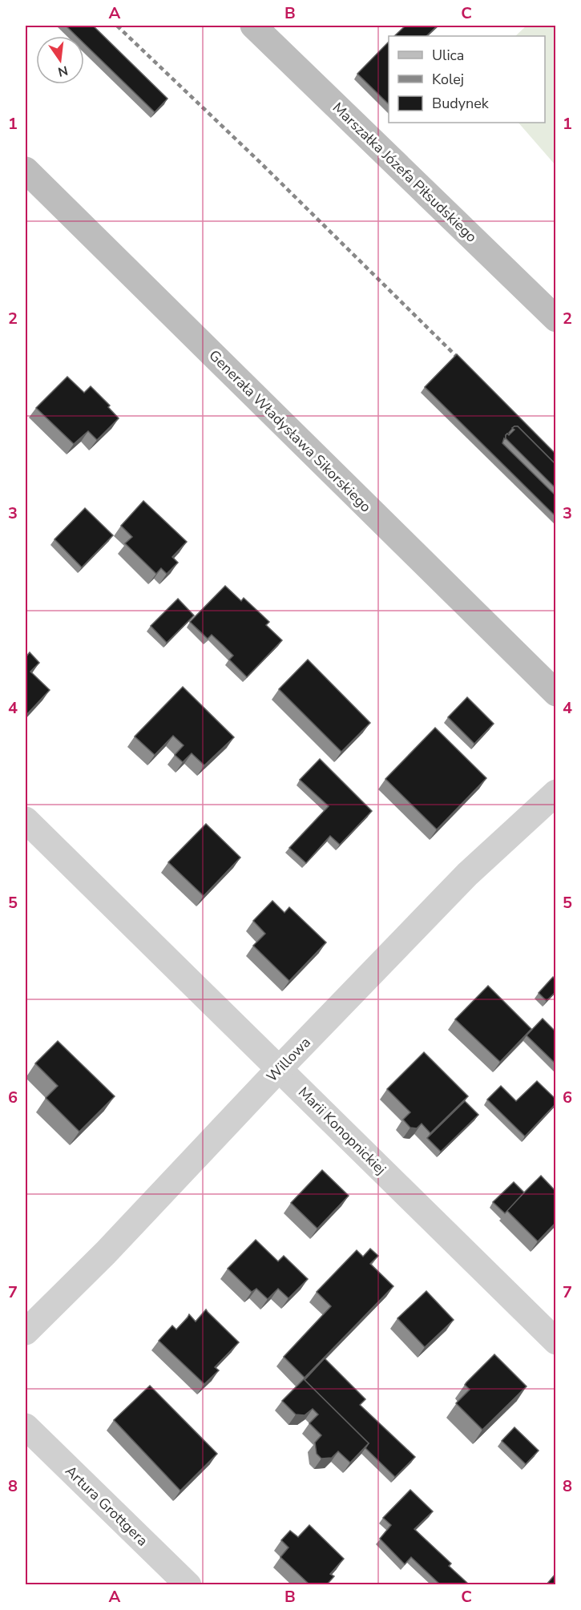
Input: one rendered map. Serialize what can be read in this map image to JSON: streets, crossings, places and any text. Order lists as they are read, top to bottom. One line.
{"streets":{"main road":["Marszałka Józefa Piłsudskiego","Generała Władysława Sikorskiego"],"street":["Willowa","Marii Konopnickiej","Artura Grottgera"]},"crossings":[["Willowa","Marii Konopnickiej"]],"legend":["Ulica","Kolej","Budynek"],"north":"bottom","grid":{"columns":["A","B","C"],"rows":["1","2","3","4","5","6","7","8"]}}
